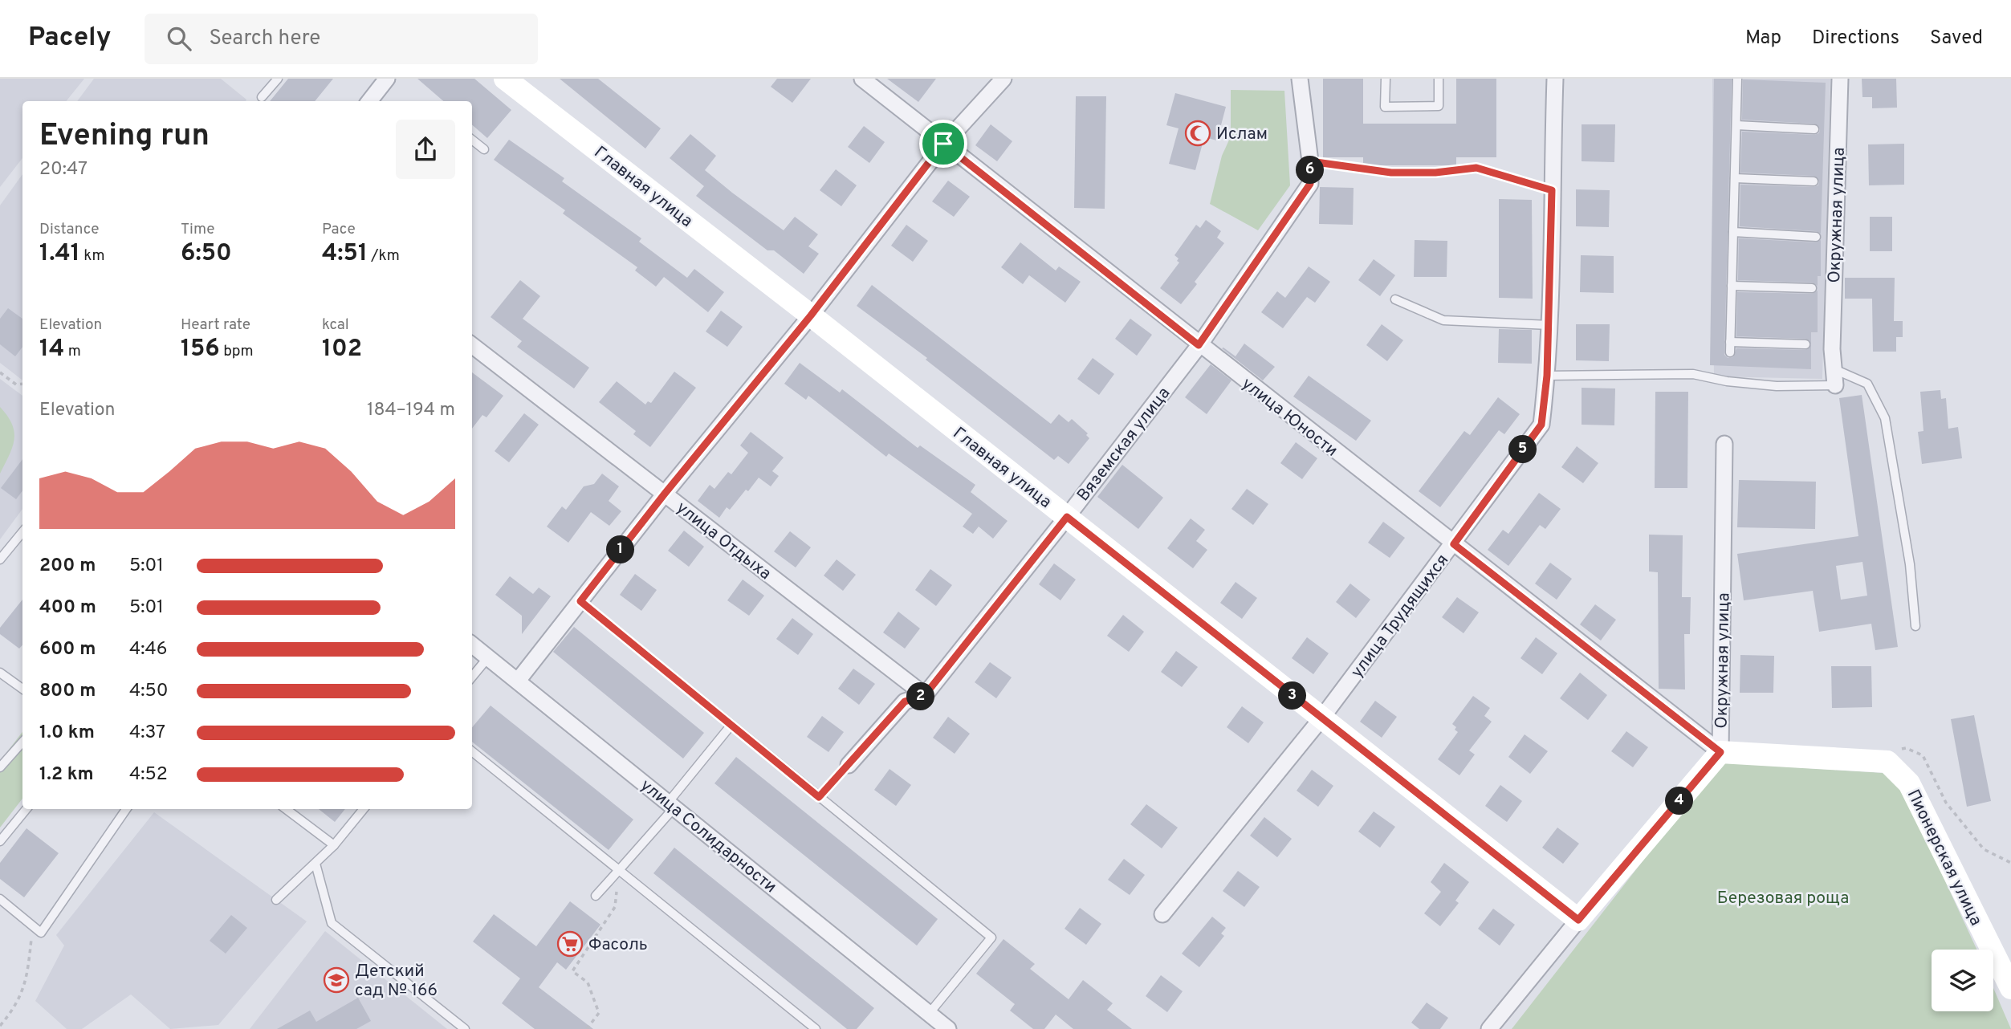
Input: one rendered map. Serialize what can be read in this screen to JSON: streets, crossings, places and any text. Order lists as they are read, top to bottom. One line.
{"streets":{"street":["Главная улица","Окружная улица","улица Юности","Вяземская улица","улица Отдыха","улица Трудящихся","улица Солидарности","Пионерская улица"]},"crossings":[["Главная улица","Окружная улица"],["Главная улица","Вяземская улица"],["Главная улица","улица Трудящихся"],["Окружная улица","улица Юности"],["улица Юности","Вяземская улица"],["улица Юности","улица Трудящихся"],["Вяземская улица","улица Отдыха"]],"parks":["Березовая роща"],"places":{"mosque":["Ислам"],"supermarket":["Фасоль"],"school or university":["Детский сад № 166"]},"page":{"header":"Pacely","search":"Search here","nav":["Map","Directions","Saved"],"heading":["Evening run","20:47"],"pins":["6","5","1","3","2","4"],"stats":[["Distance","1.41 km"],["Time","6:50"],["Pace","4:51 /km"],["Elevation","14 m"],["Heart rate","156 bpm"],["kcal","102"]],"chart":["Elevation","184–194 m"],"list":[{"name":"200 m","note":"5:01"},{"name":"400 m","note":"5:01"},{"name":"600 m","note":"4:46"},{"name":"800 m","note":"4:50"},{"name":"1.0 km","note":"4:37"},{"name":"1.2 km","note":"4:52"}]}}
